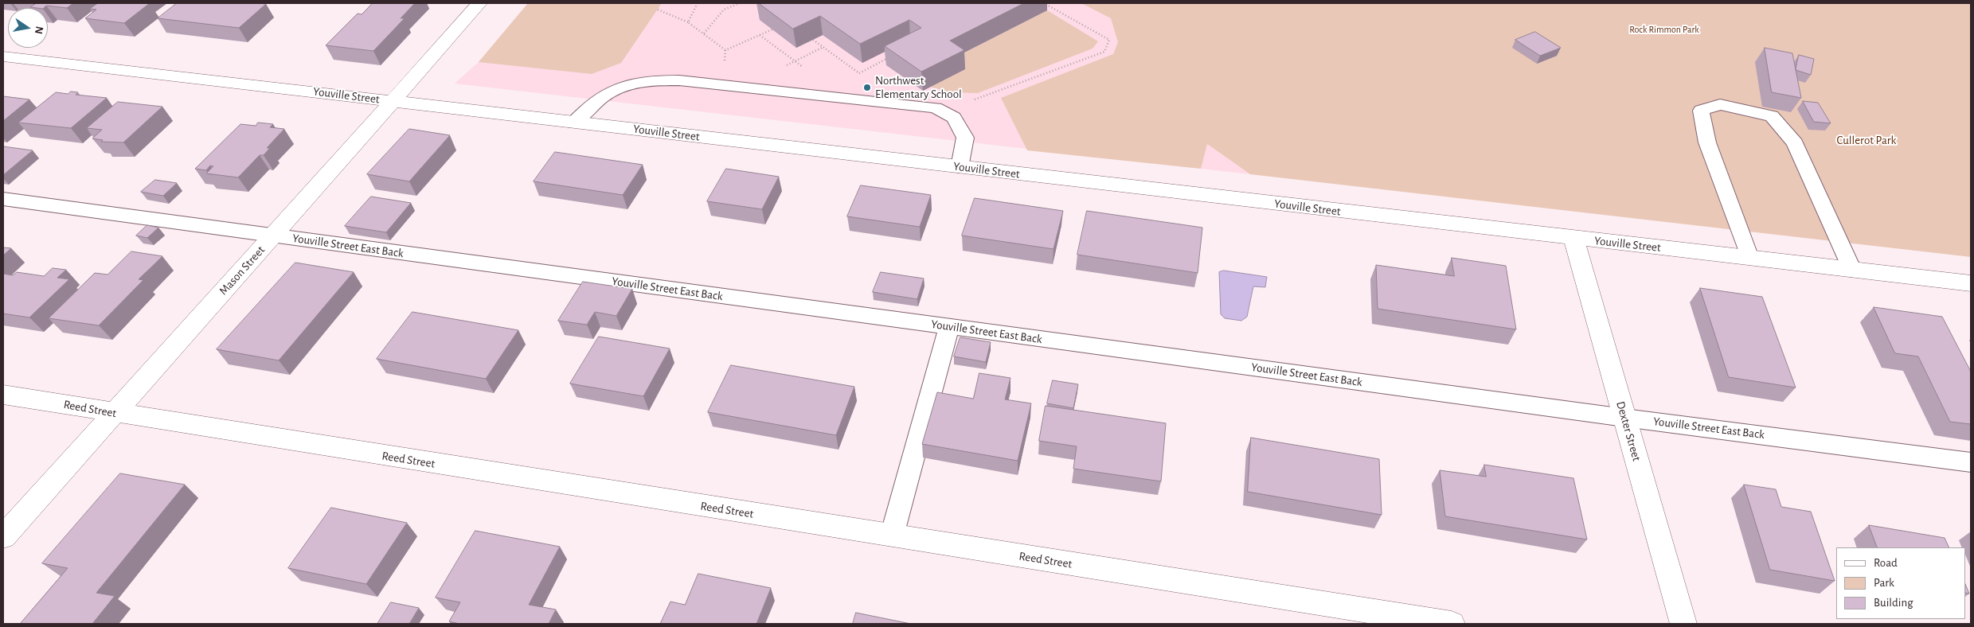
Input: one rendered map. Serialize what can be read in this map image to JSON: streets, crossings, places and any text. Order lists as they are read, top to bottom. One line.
{"streets":{"street":["Youville Street","Mason Street","Reed Street","Dexter Street"],"lane":["Youville Street East Back"]},"crossings":[["Youville Street","Mason Street"],["Youville Street","Dexter Street"],["Youville Street East Back","Mason Street"],["Youville Street East Back","Dexter Street"],["Mason Street","Reed Street"]],"parks":["Rock Rimmon Park","Cullerot Park"],"places":["Northwest Elementary School"],"legend":["Road","Park","Building"],"north":"right"}
